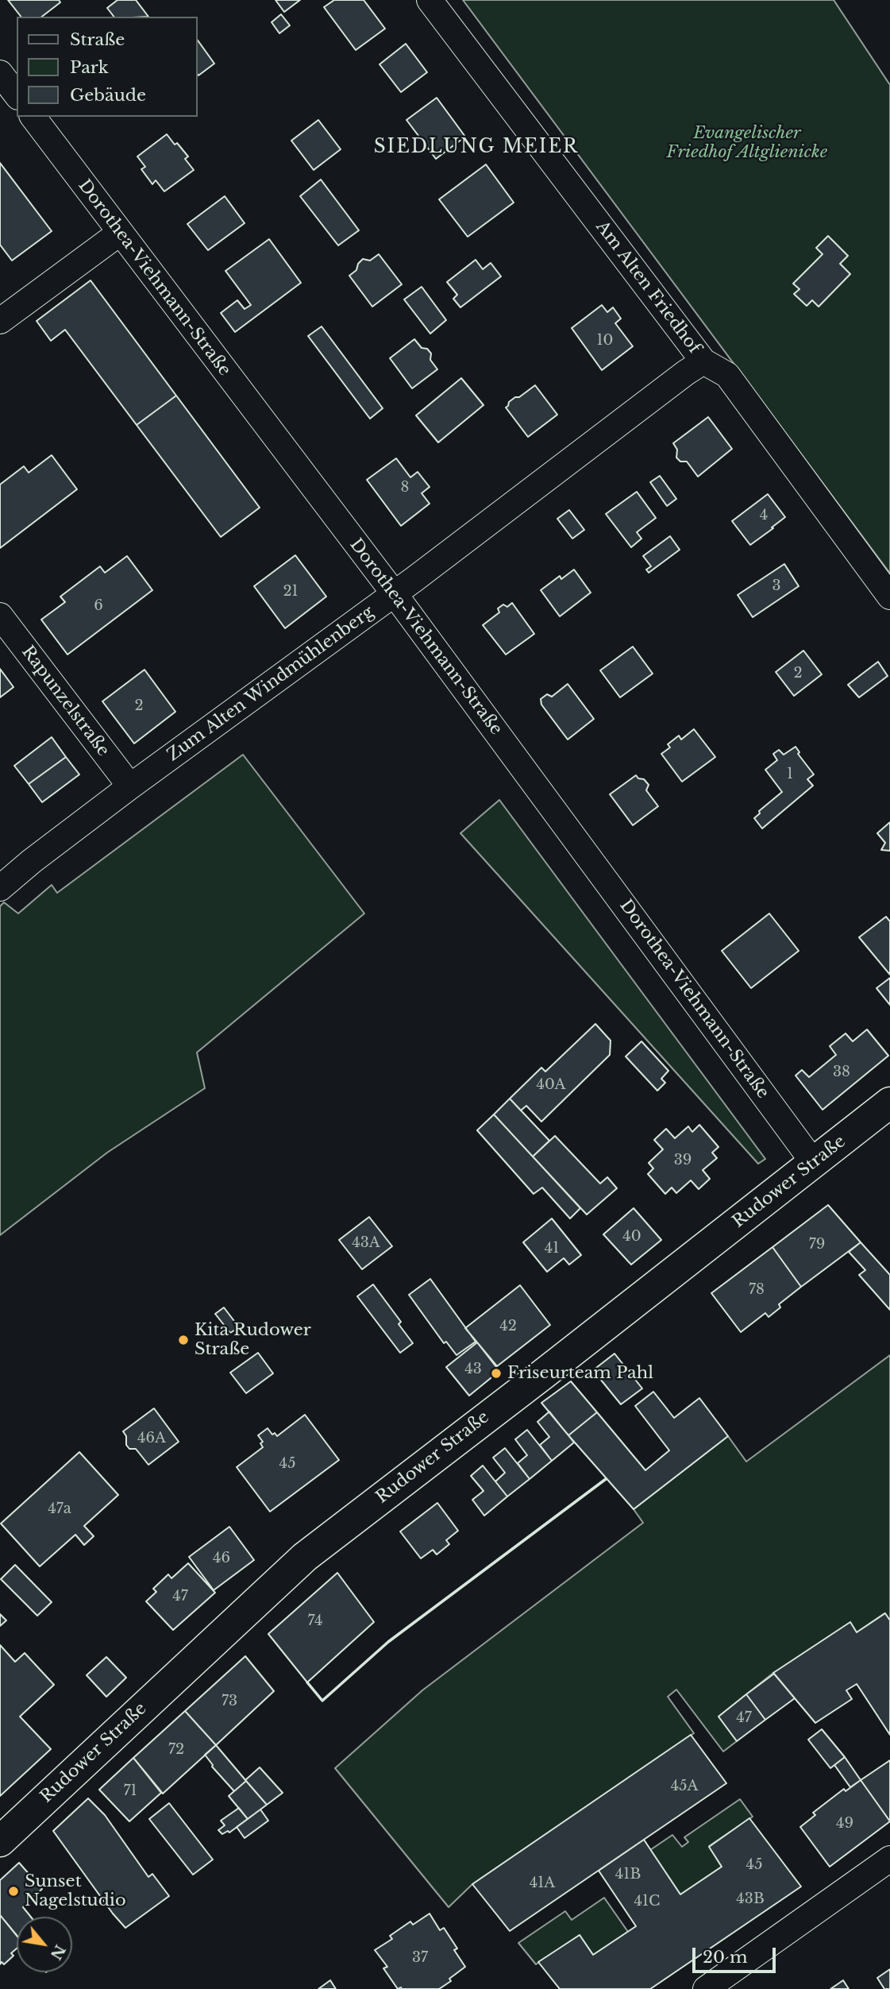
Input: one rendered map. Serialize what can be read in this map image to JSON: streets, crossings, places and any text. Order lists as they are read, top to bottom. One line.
{"streets":{"street":["Dorothea-Viehmann-Straße","Am Alten Friedhof","Zum Alten Windmühlenberg","Rapunzelstraße","Rudower Straße"]},"crossings":[["Dorothea-Viehmann-Straße","Zum Alten Windmühlenberg"],["Dorothea-Viehmann-Straße","Rudower Straße"],["Am Alten Friedhof","Zum Alten Windmühlenberg"],["Zum Alten Windmühlenberg","Rapunzelstraße"]],"districts":["SIEDLUNG MEIER"],"parks":["Evangelischer Friedhof Altglienicke"],"places":["Kita Rudower Straße","Friseurteam Pahl","Sunset Nagelstudio"],"house_numbers":["10","8","4","3","21","6","2","2","1","38","40A","39","40","43A","79","41","78","42","43","46A","45","47a","46","47","74","73","47","72","45A","71","49","45","41B","41A","43B","41C","37"],"legend":["Straße","Park","Gebäude"],"scale_bar":"20 m","north":"bottom right"}
